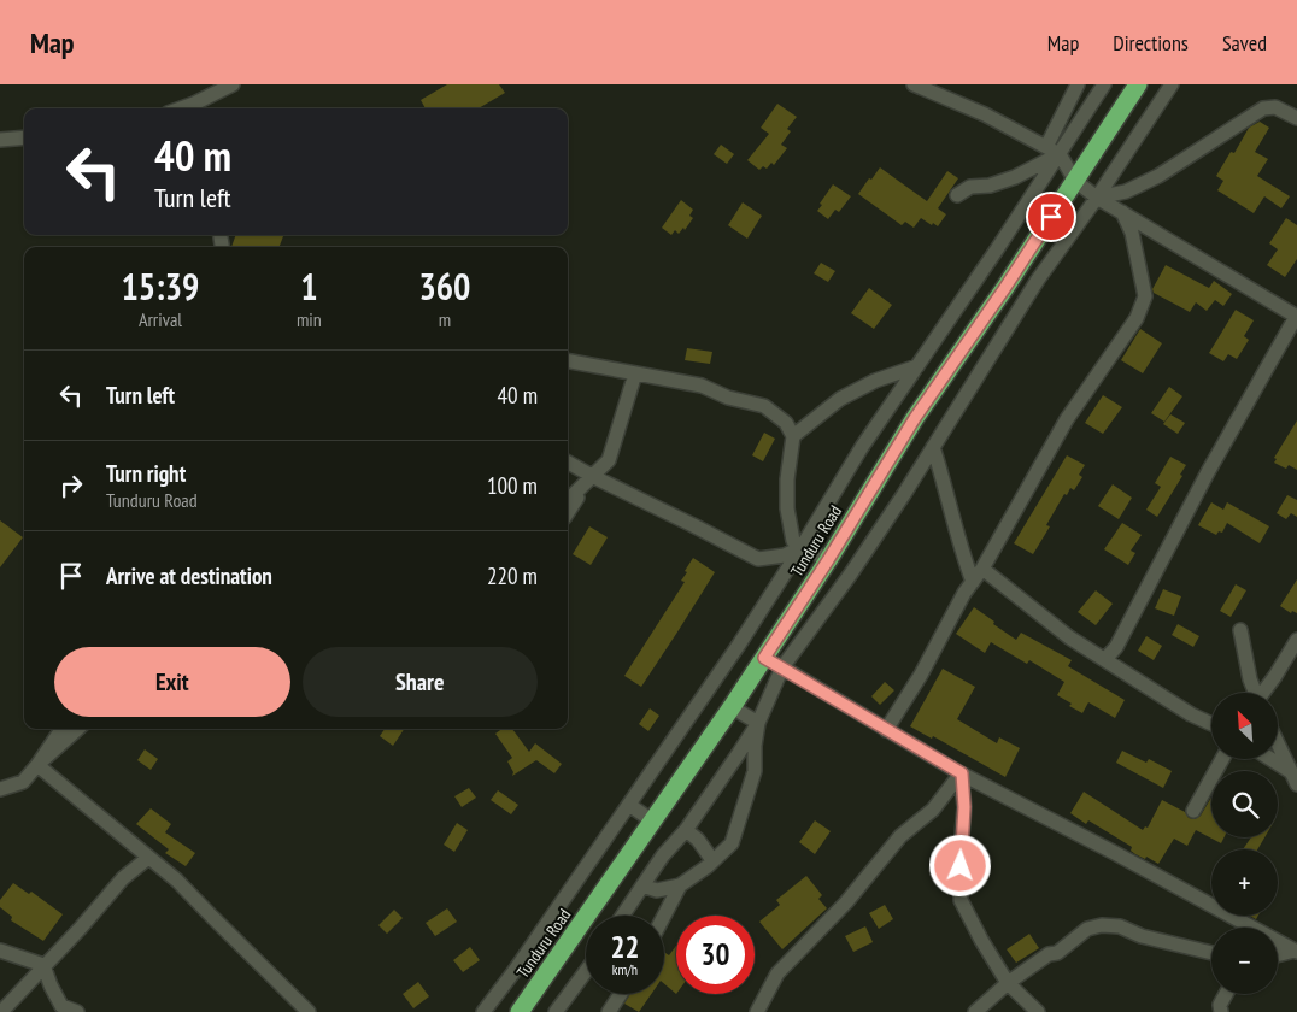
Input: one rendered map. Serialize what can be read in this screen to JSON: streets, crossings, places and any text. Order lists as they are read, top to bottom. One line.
{"streets":{"highway":["Tunduru Road"]},"north":"top left","page":{"header":"Map","nav":["Map","Directions","Saved"],"turn":["40 m","Turn left"],"eta":["15:39","Arrival","1","min","360","m"],"list":[{"name":"Turn left","value":"40 m"},{"name":"Turn right","note":"Tunduru Road","value":"100 m"},{"name":"Arrive at destination","value":"220 m"}],"buttons":["Exit","Share"],"map_buttons":["+","−"],"speed":"22 km/h","limit":"30"}}
